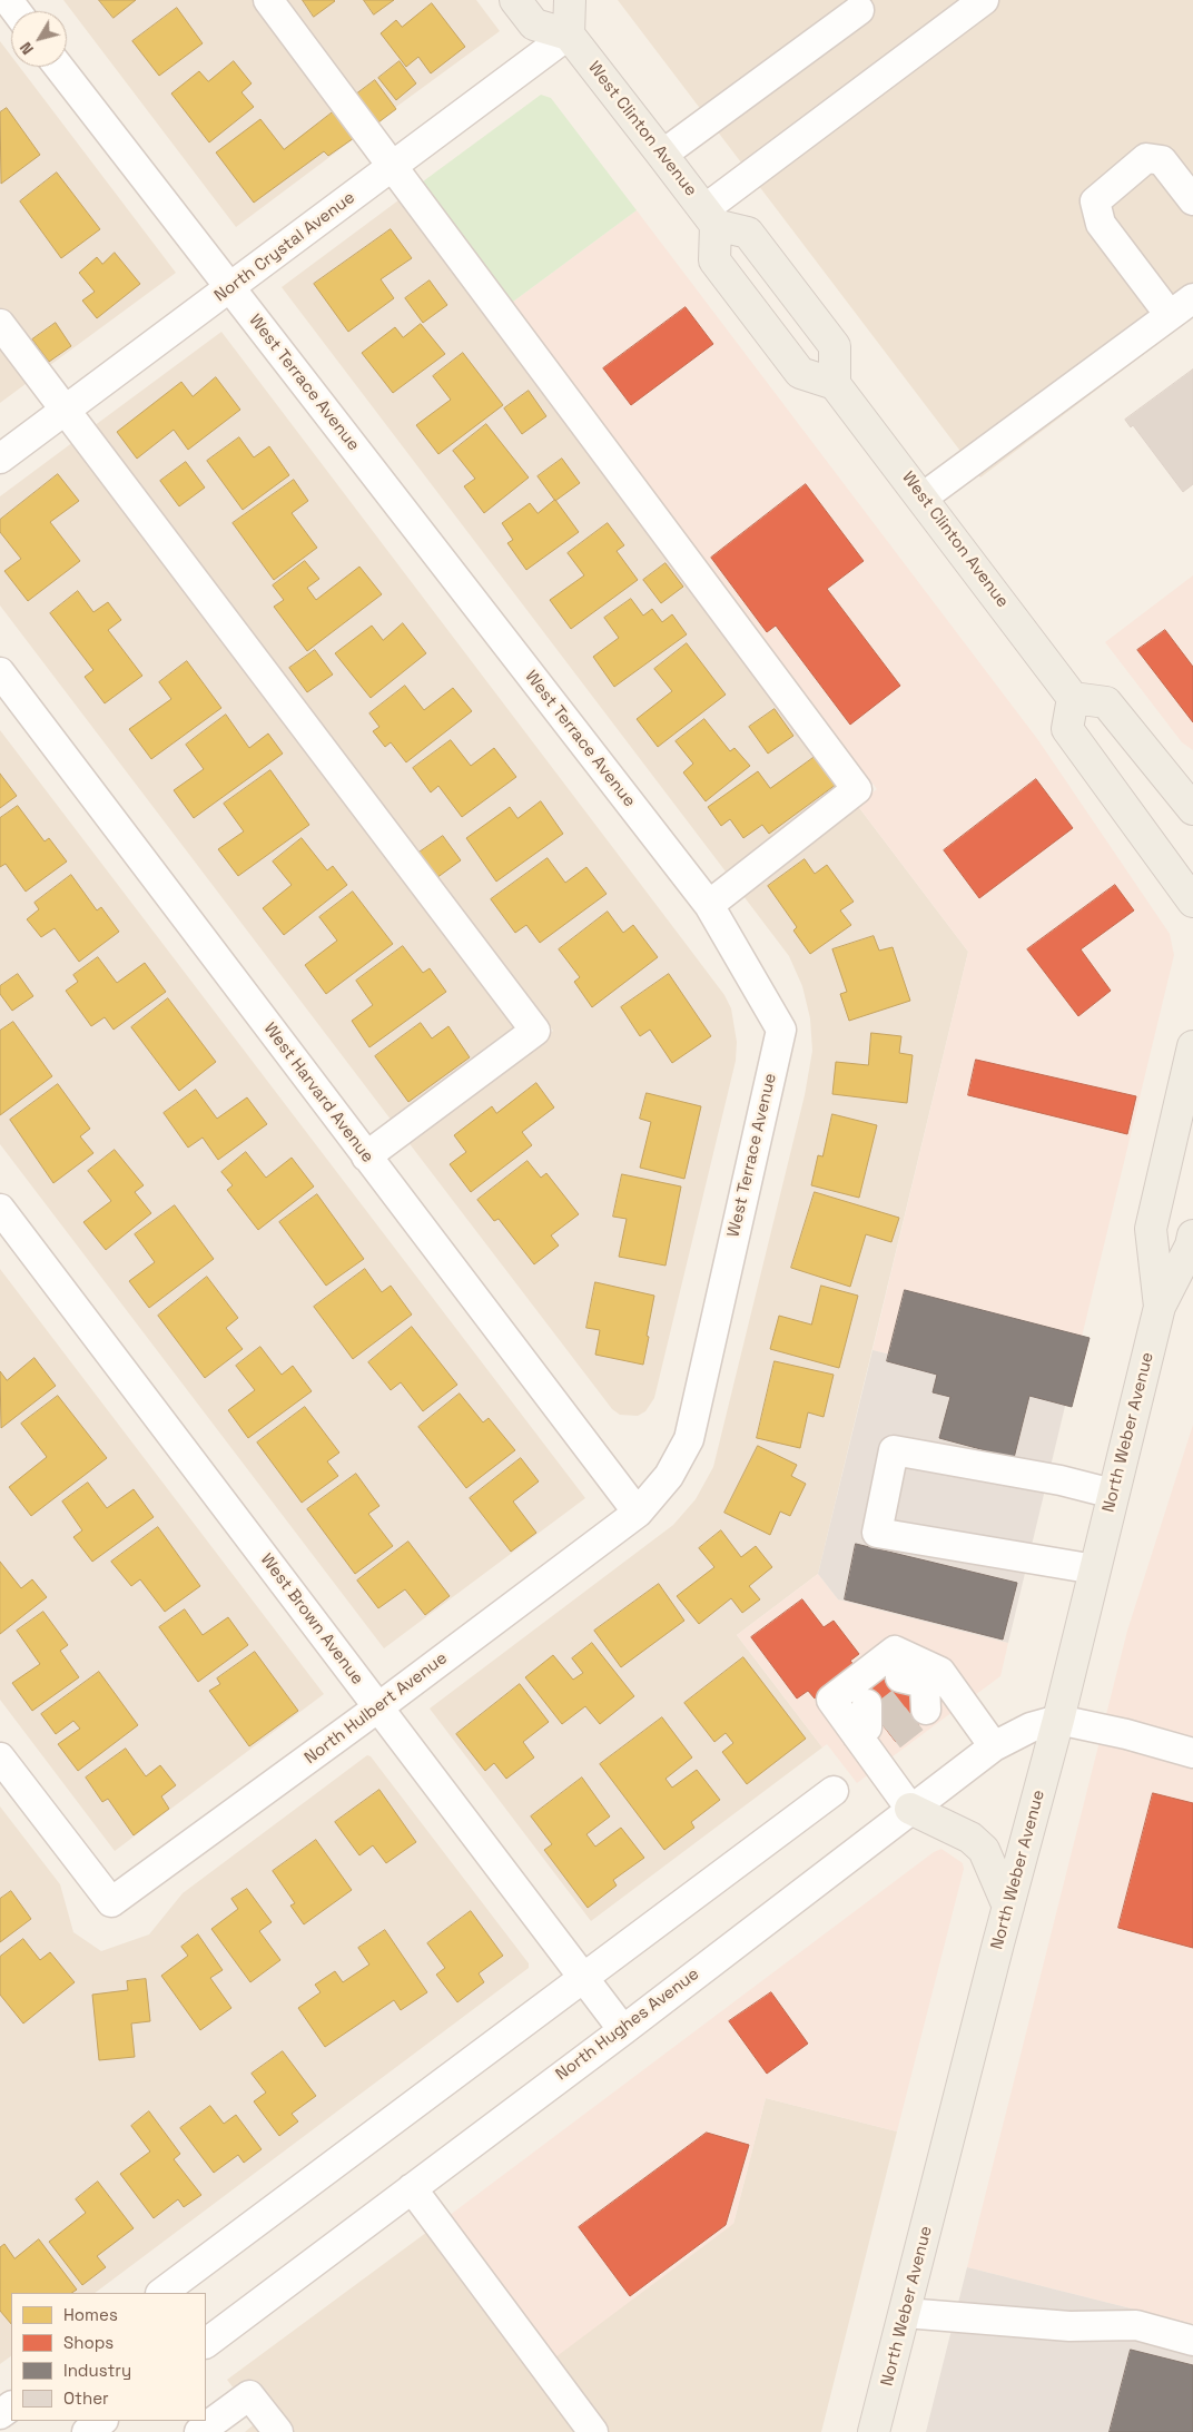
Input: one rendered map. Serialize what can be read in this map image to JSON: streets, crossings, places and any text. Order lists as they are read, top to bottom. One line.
{"streets":{"main road":["West Clinton Avenue","North Weber Avenue"],"street":["North Crystal Avenue","West Terrace Avenue","West Harvard Avenue","West Brown Avenue","North Hulbert Avenue","North Hughes Avenue"]},"crossings":[["West Clinton Avenue","North Crystal Avenue"],["North Crystal Avenue","West Terrace Avenue"],["West Terrace Avenue","West Harvard Avenue"],["West Terrace Avenue","North Hulbert Avenue"],["West Harvard Avenue","North Hulbert Avenue"],["North Weber Avenue","North Hughes Avenue"],["West Brown Avenue","North Hulbert Avenue"],["West Brown Avenue","North Hughes Avenue"]],"legend":["Homes","Shops","Industry","Other"],"north":"bottom left"}
